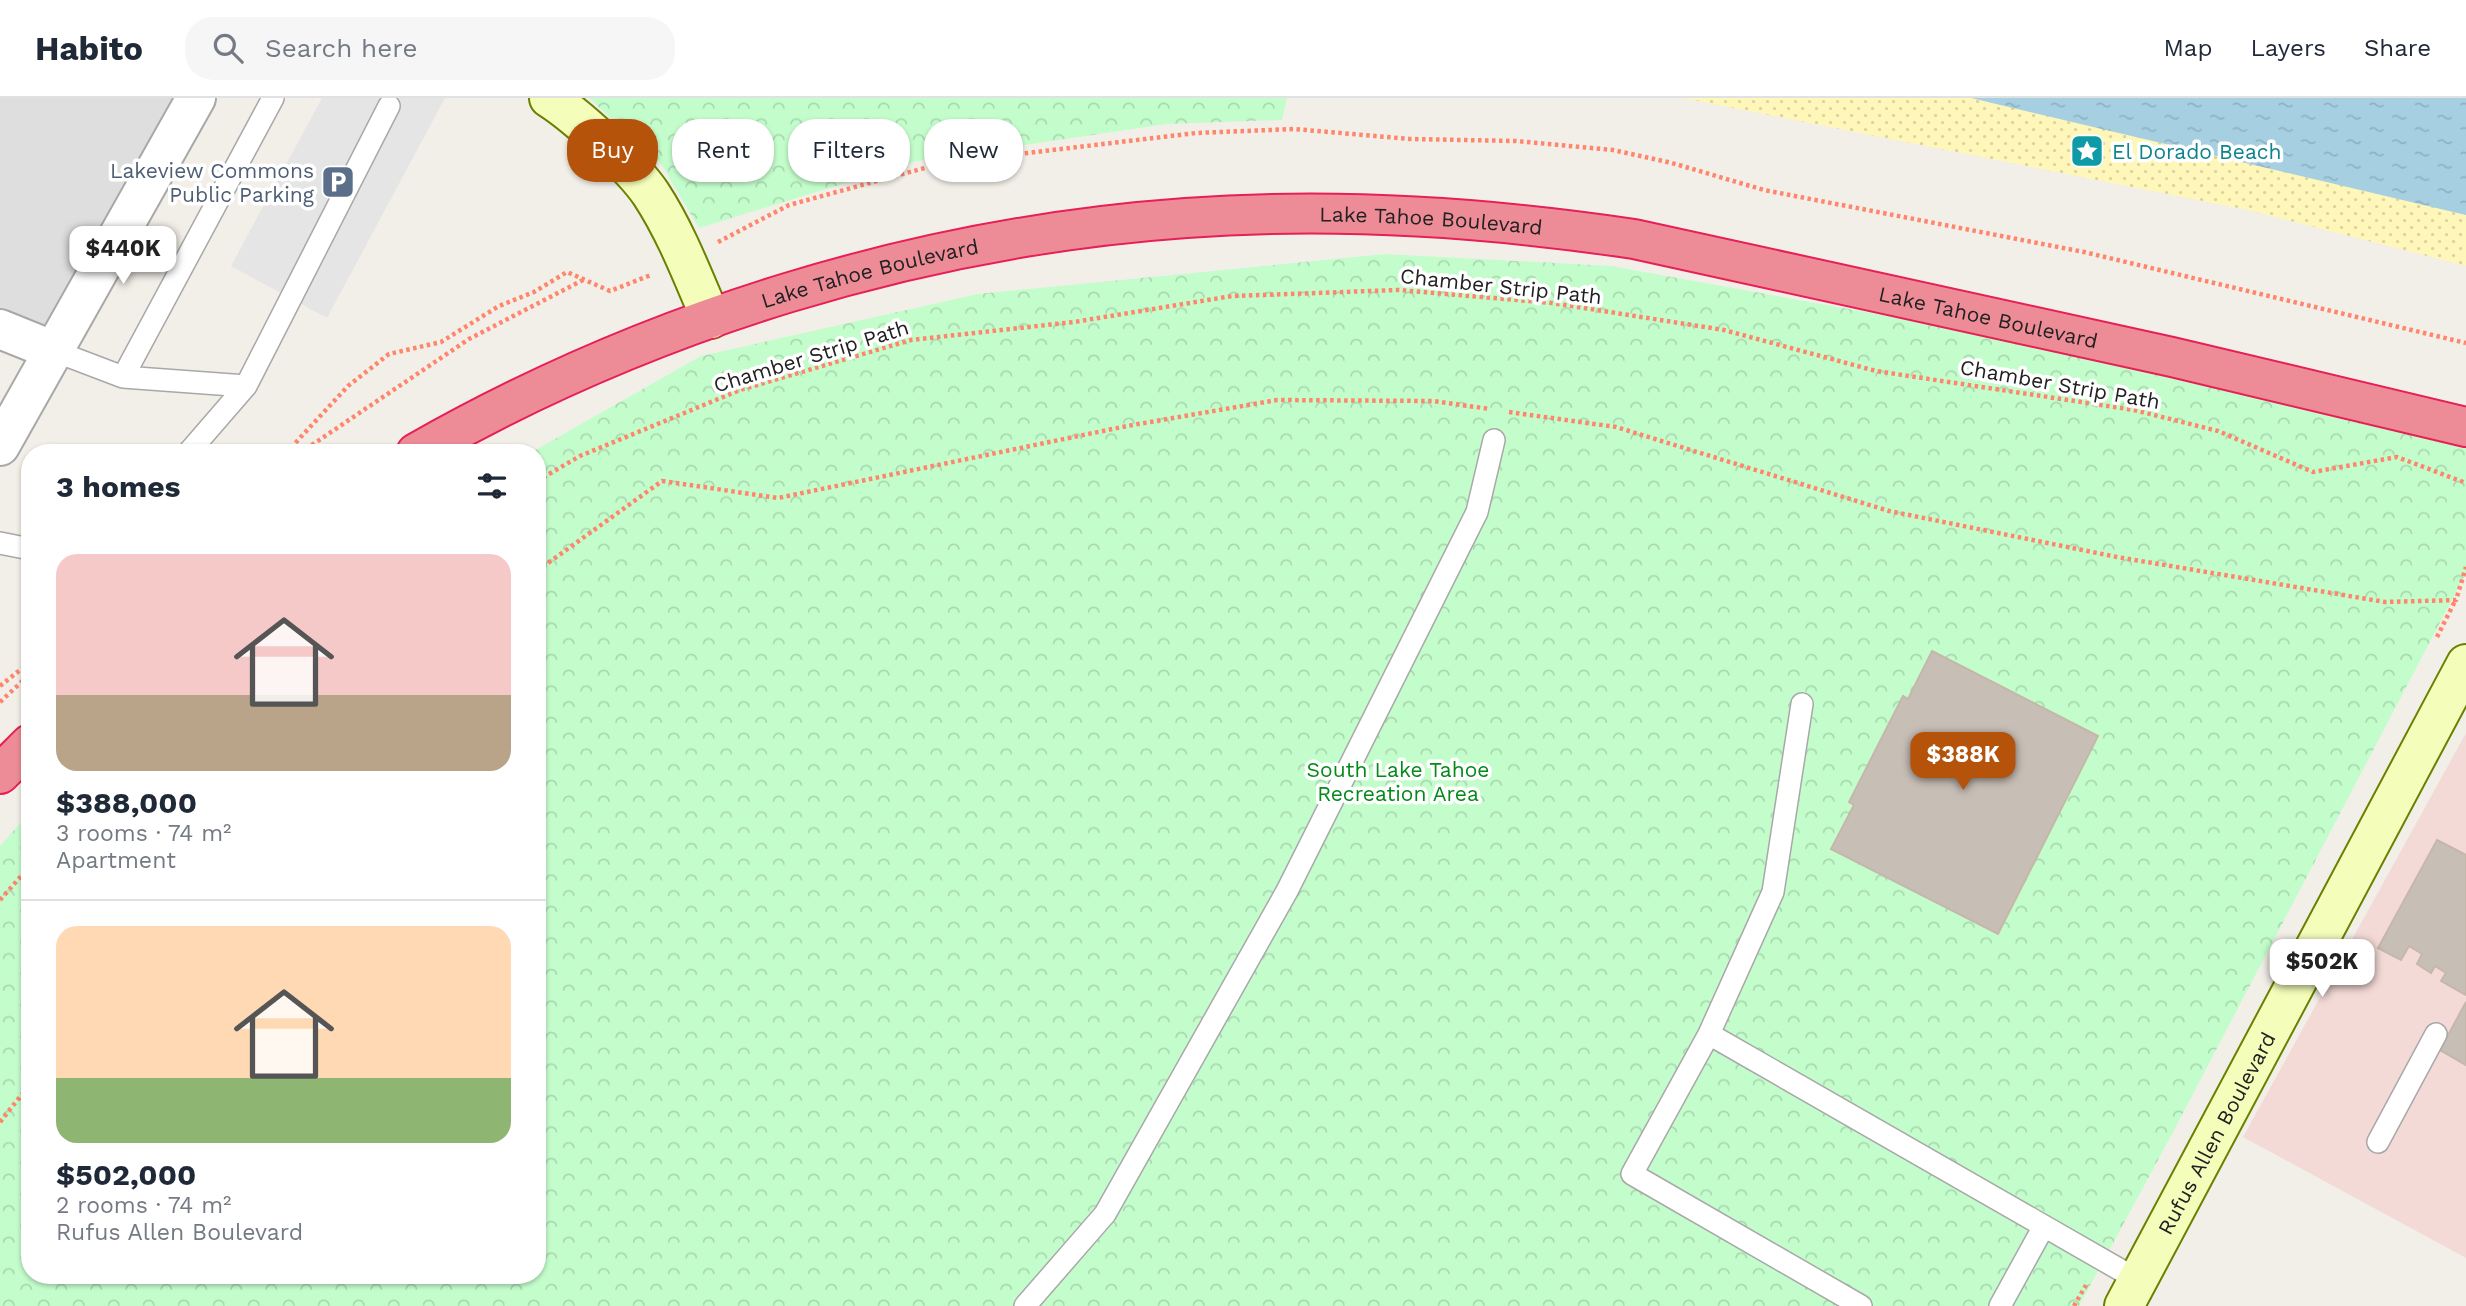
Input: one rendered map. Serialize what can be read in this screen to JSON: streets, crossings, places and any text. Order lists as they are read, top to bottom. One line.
{"streets":{"highway":["Lake Tahoe Boulevard"],"street":["Rufus Allen Boulevard"],"path":["Chamber Strip Path"]},"parks":["South Lake Tahoe Recreation Area"],"places":{"place":["El Dorado Beach"],"parking":["Lakeview Commons Public Parking"]},"page":{"header":"Habito","search":"Search here","nav":["Map","Layers","Share"],"chip":["Buy","Rent","Filters","New"],"price":["$440K","$388K","$502K"],"heading":"3 homes","list":[{"name":"$388,000","note":"3 rooms · 74 m² · Apartment"},{"name":"$502,000","note":"2 rooms · 74 m² · Rufus Allen Boulevard"}]}}
